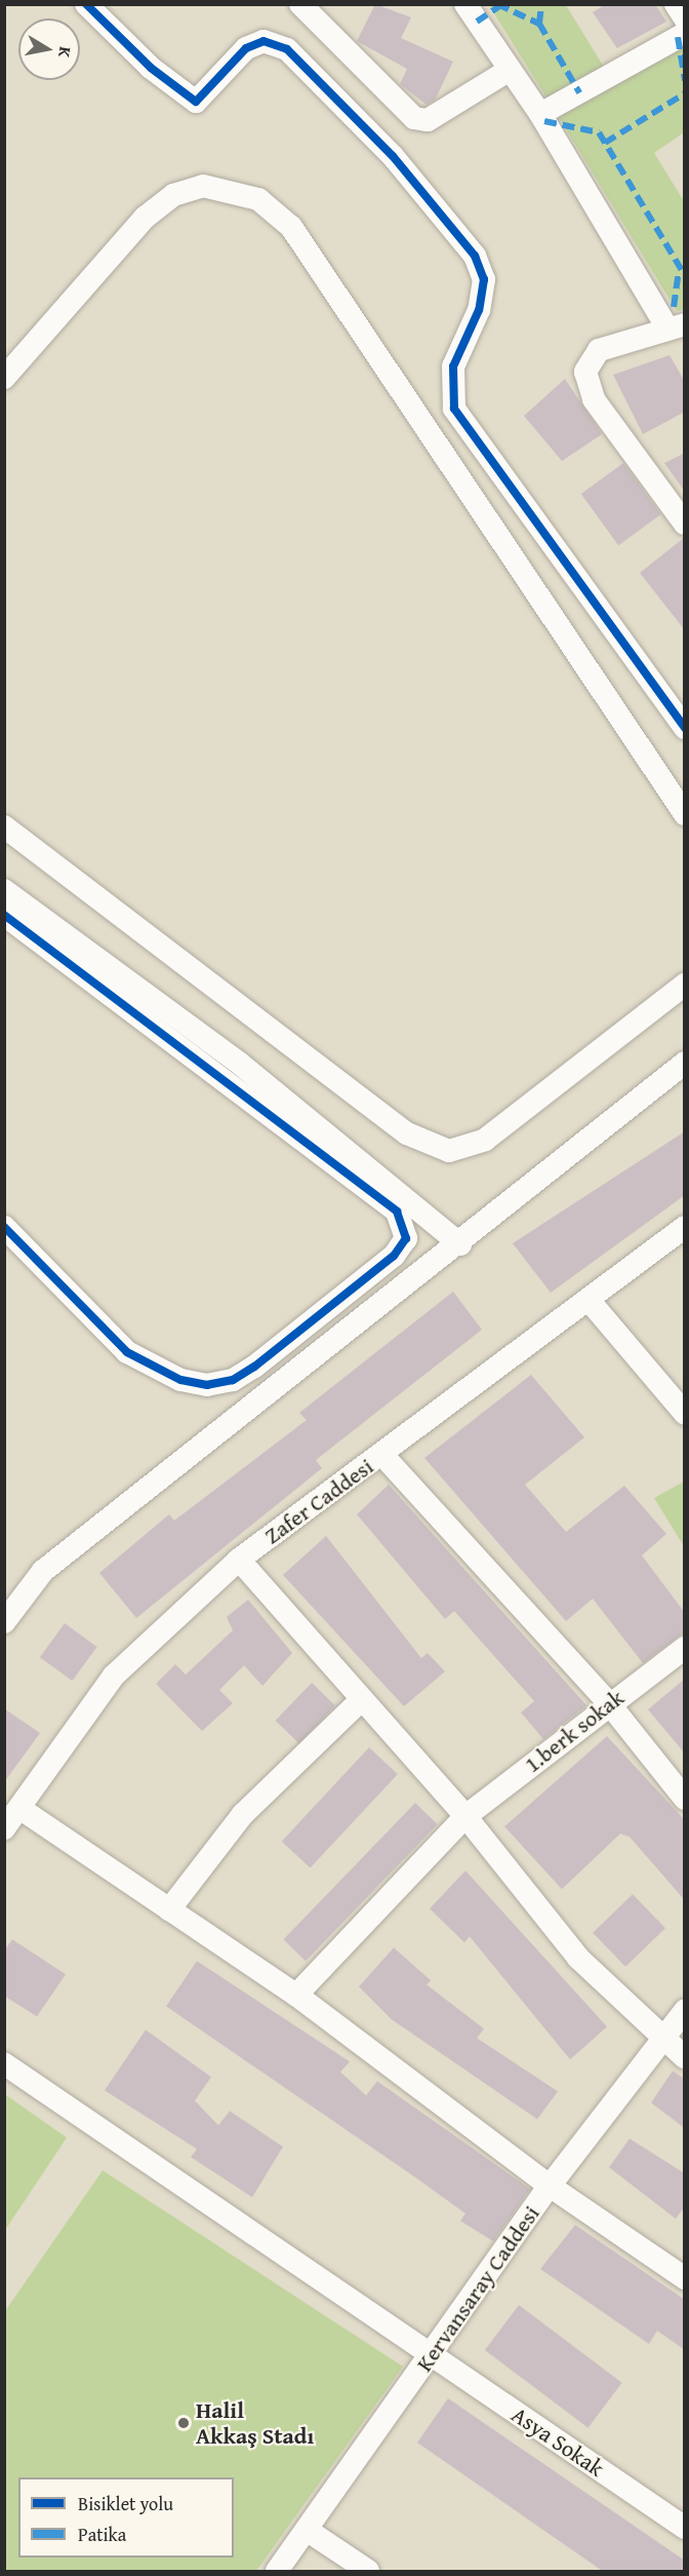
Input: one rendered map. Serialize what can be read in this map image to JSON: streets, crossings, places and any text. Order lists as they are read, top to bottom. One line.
{"streets":{"street":["Zafer Caddesi","1.berk sokak","Kervansaray Caddesi","Asya Sokak"]},"crossings":[["Kervansaray Caddesi","Asya Sokak"]],"places":["Halil Akkaş Stadı"],"legend":["Bisiklet yolu","Patika"],"north":"right"}
